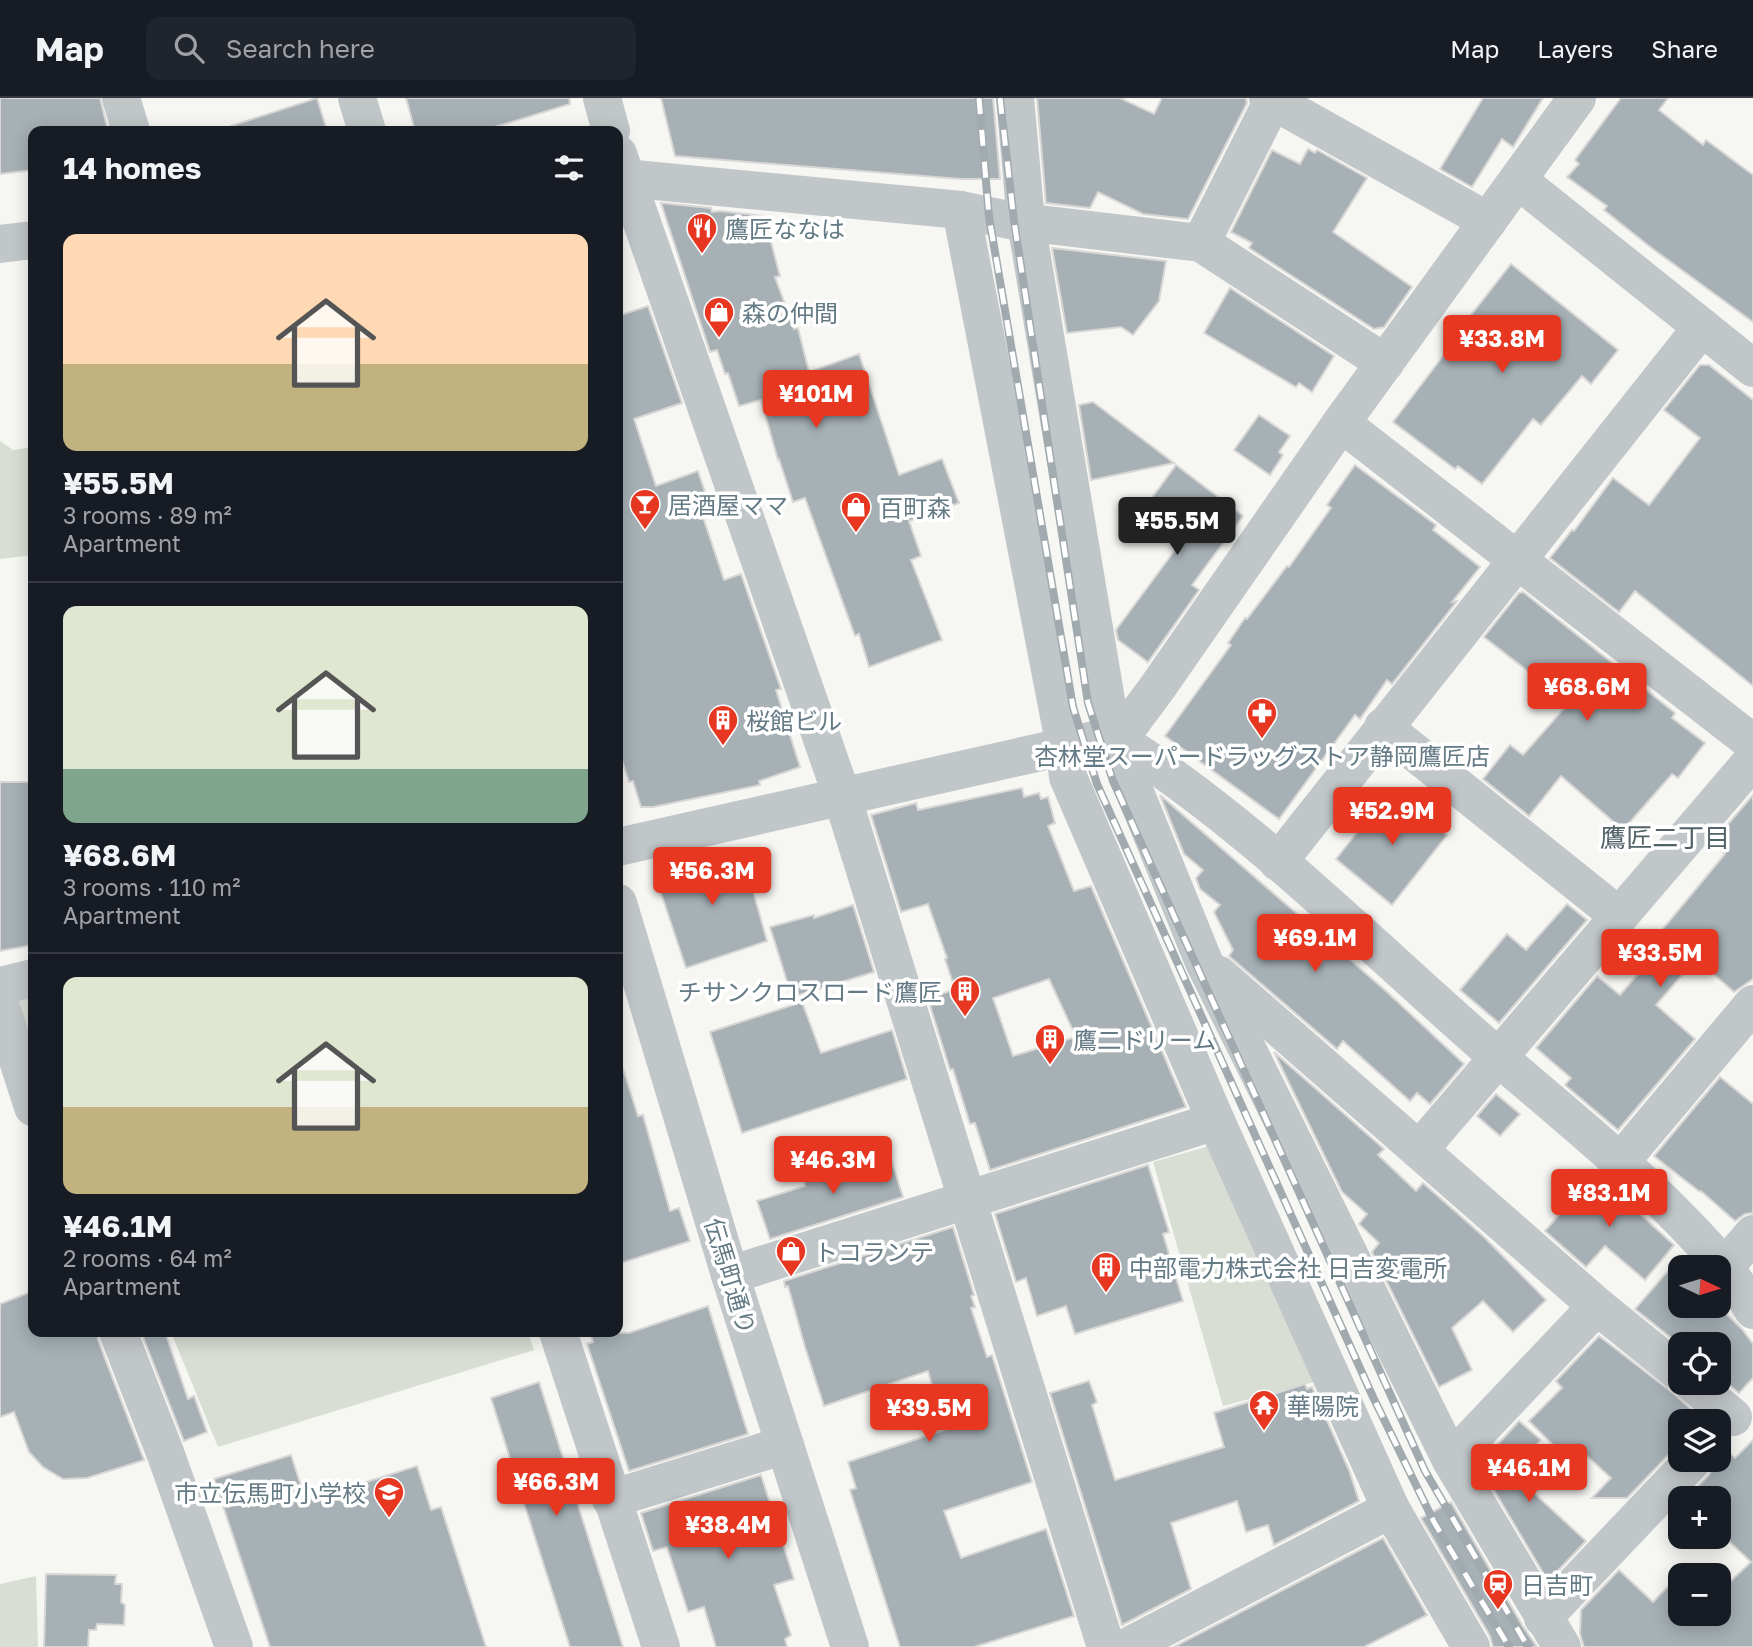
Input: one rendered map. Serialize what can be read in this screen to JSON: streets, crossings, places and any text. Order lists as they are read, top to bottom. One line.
{"streets":{"street":["伝馬町通り"]},"districts":["鷹匠二丁目"],"places":{"restaurant":["鷹匠ななは"],"shop":["森の仲間","百町森","トコランテ"],"bar":["居酒屋ママ"],"pharmacy":["杏林堂スーパードラッグストア静岡鷹匠店"],"building":["桜館ビル","チサンクロスロード鷹匠","鷹二ドリーム","中部電力株式会社 日吉変電所"],"temple":["華陽院"],"school or university":["市立伝馬町小学校"],"station":["日吉町"]},"north":"right","page":{"header":"Map","search":"Search here","nav":["Map","Layers","Share"],"heading":"14 homes","list":[{"name":"¥55.5M","note":"3 rooms · 89 m² · Apartment"},{"name":"¥68.6M","note":"3 rooms · 110 m² · Apartment"},{"name":"¥46.1M","note":"2 rooms · 64 m² · Apartment"}],"price":["¥33.8M","¥101M","¥55.5M","¥68.6M","¥52.9M","¥56.3M","¥69.1M","¥33.5M","¥46.3M","¥83.1M","¥39.5M","¥46.1M","¥66.3M","¥38.4M"],"map_buttons":["+","−"]}}
